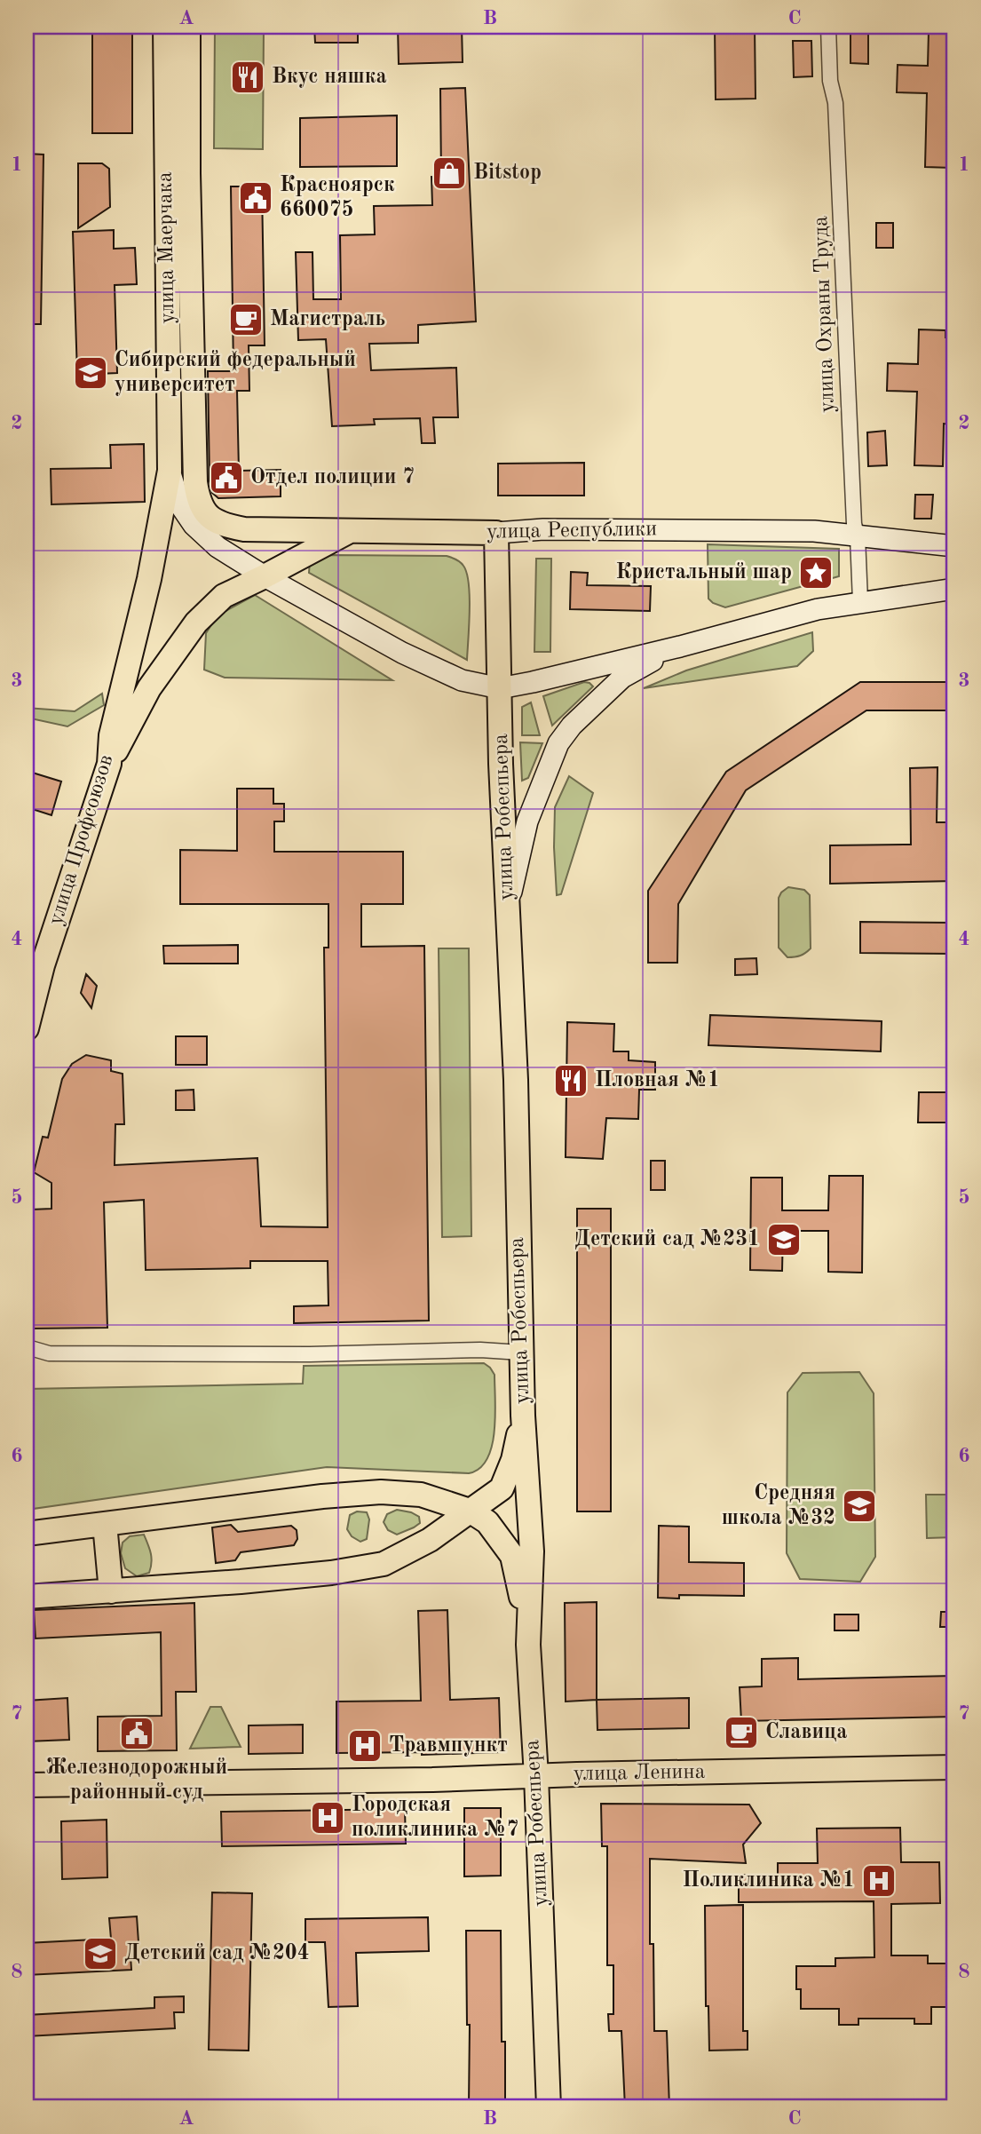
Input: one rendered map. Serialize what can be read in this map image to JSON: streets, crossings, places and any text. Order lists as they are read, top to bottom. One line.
{"streets":{"main road":["улица Маерчака","улица Республики","улица Робеспьера","улица Профсоюзов","улица Ленина"],"street":["улица Охраны Труда"]},"crossings":[["улица Маерчака","улица Республики"],["улица Маерчака","улица Профсоюзов"],["улица Охраны Труда","улица Республики"],["улица Республики","улица Робеспьера"],["улица Робеспьера","улица Ленина"]],"places":{"restaurant":["Вкус няшка","Пловная №1"],"shop":["Bitstop"],"public building":["Красноярск 660075","Отдел полиции 7","Железнодорожный районный суд"],"cafe":["Магистраль","Славица"],"school or university":["Сибирский федеральный университет","Детский сад №231","Средняя школа №32","Детский сад №204"],"place":["Кристальный шар"],"hospital":["Травмпункт","Городская поликлиника №7","Поликлиника №1"]},"grid":{"columns":["A","B","C"],"rows":["1","2","3","4","5","6","7","8"]}}
